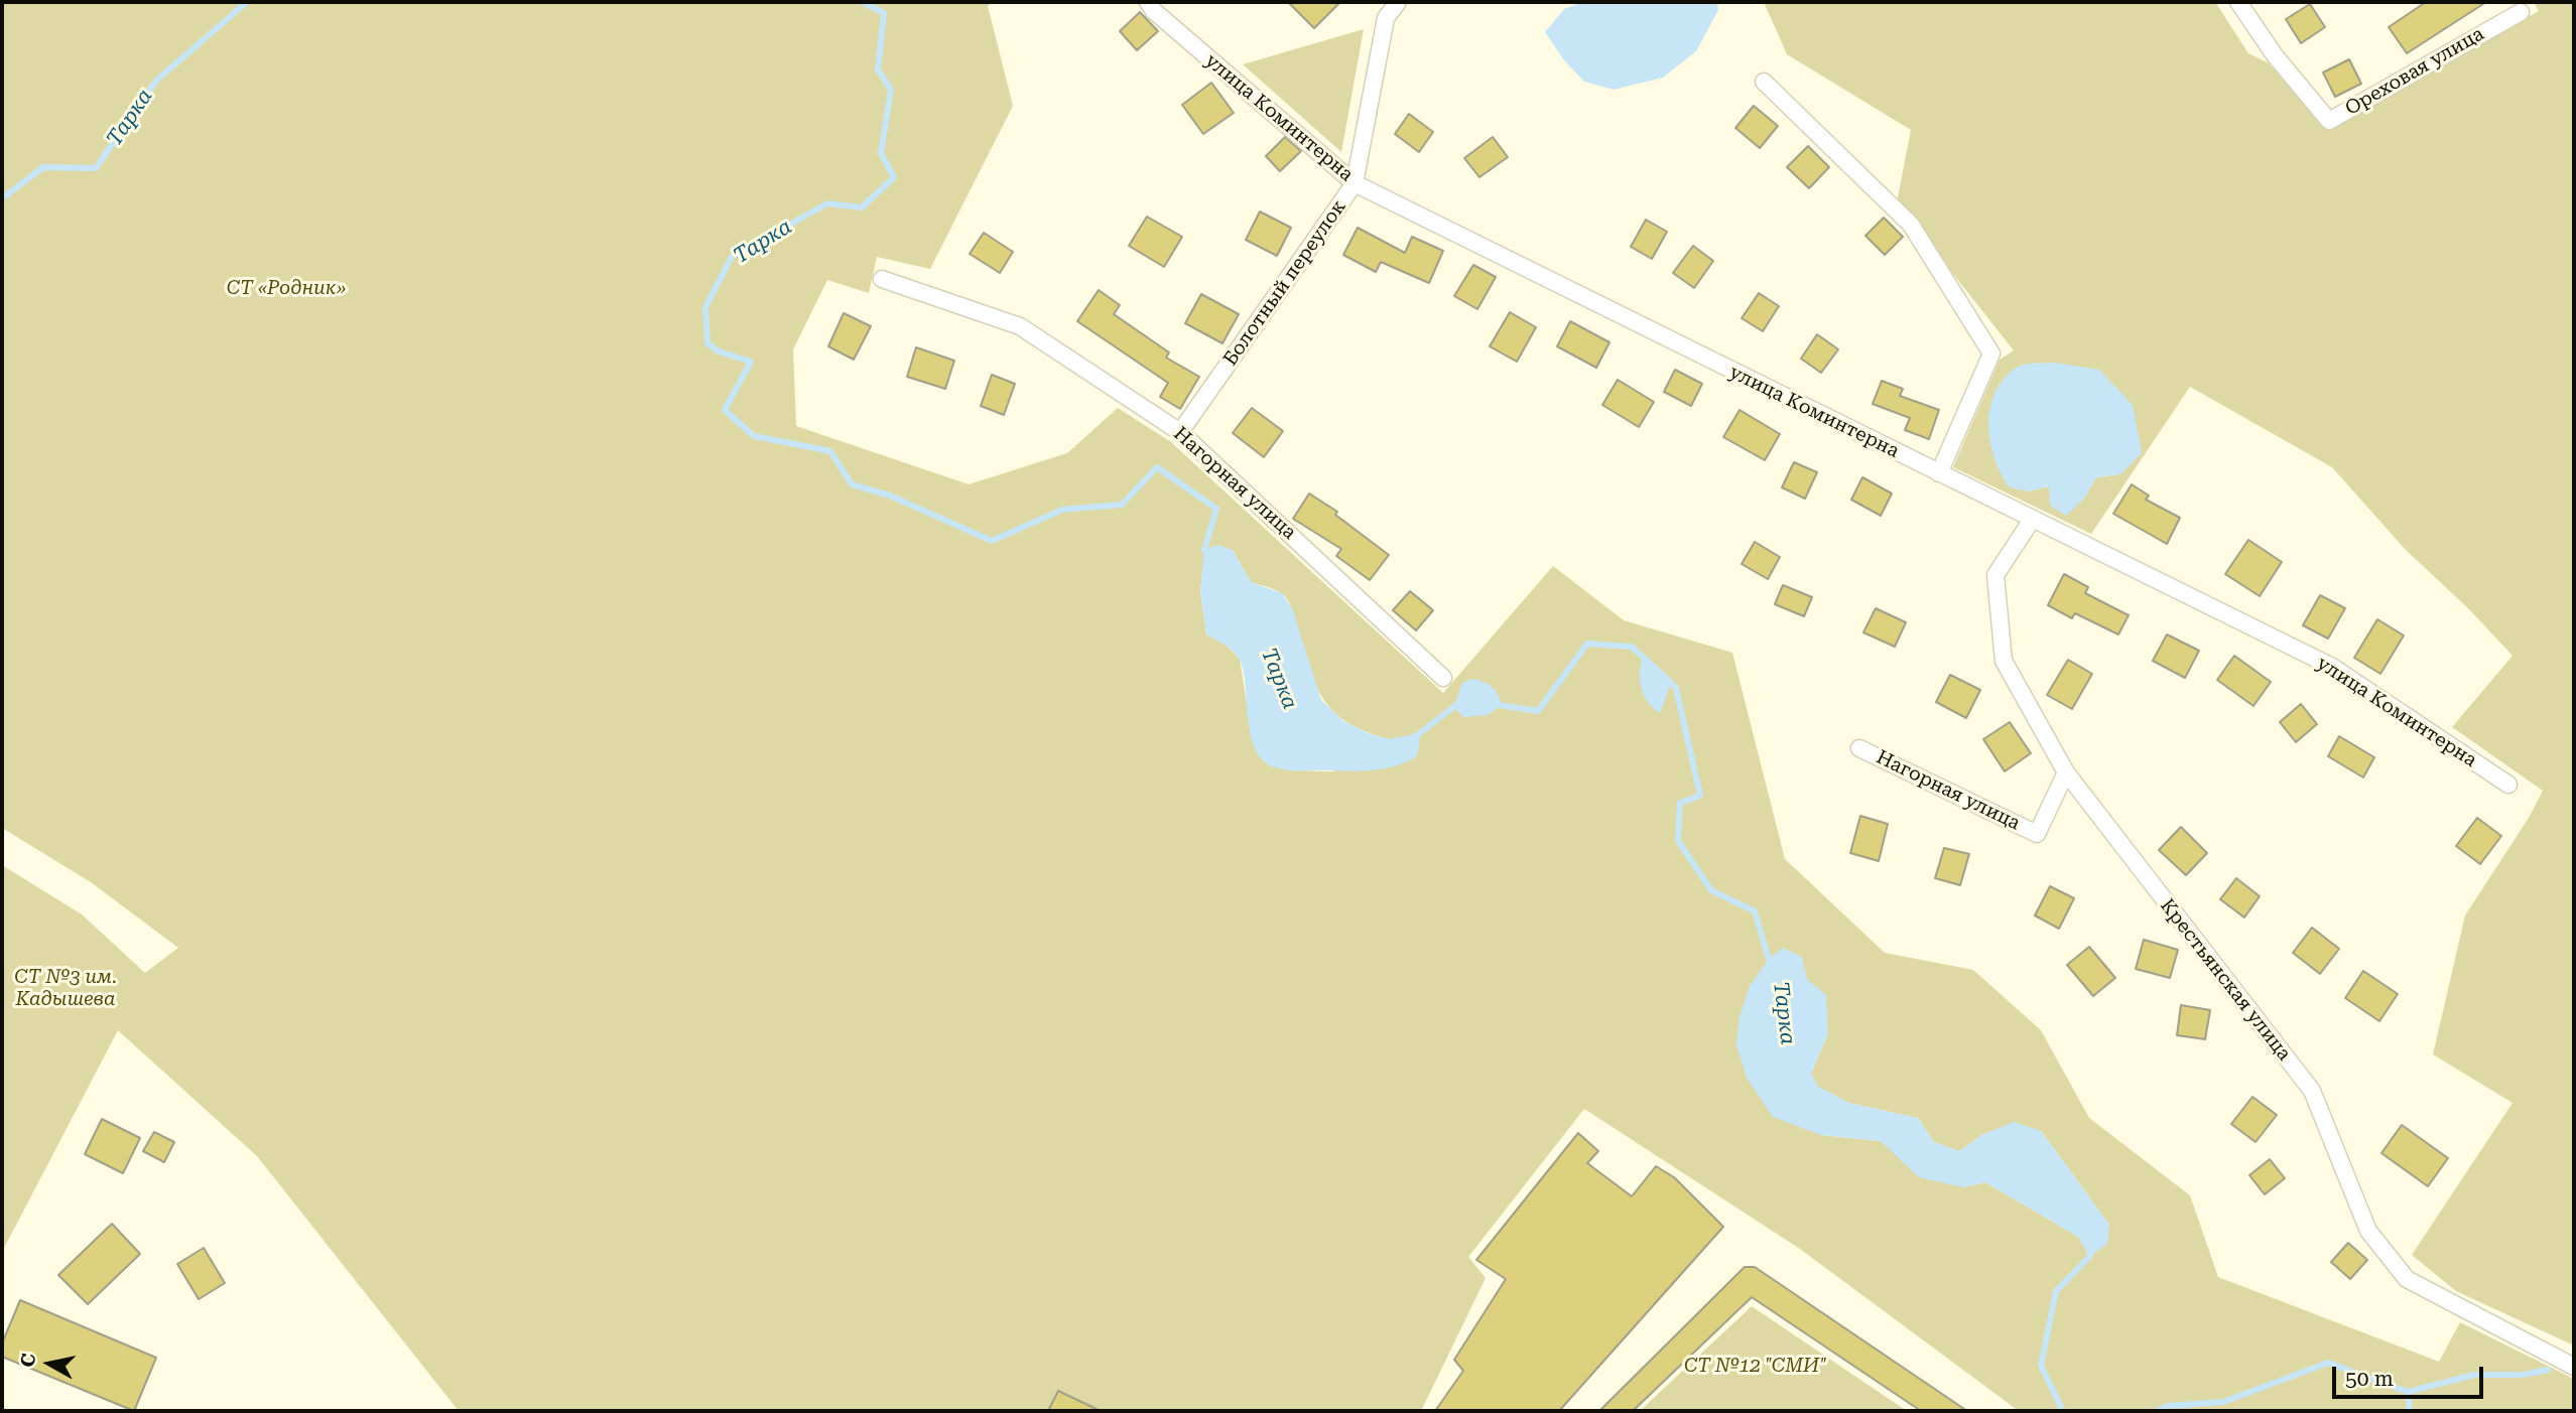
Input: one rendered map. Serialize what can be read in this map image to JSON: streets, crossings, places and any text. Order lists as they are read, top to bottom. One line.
{"streets":{"street":["Ореховая улица","улица Коминтерна","Болотный переулок","Нагорная улица","Крестьянская улица"]},"crossings":[["улица Коминтерна","Болотный переулок"],["улица Коминтерна","Крестьянская улица"],["Болотный переулок","Нагорная улица"],["Нагорная улица","Крестьянская улица"]],"water":["Тарка"],"parks":["СТ «Родник»","СТ №3 им. Кадышева","СТ №12 \"СМИ\""],"scale_bar":"50 m","north":"left"}
